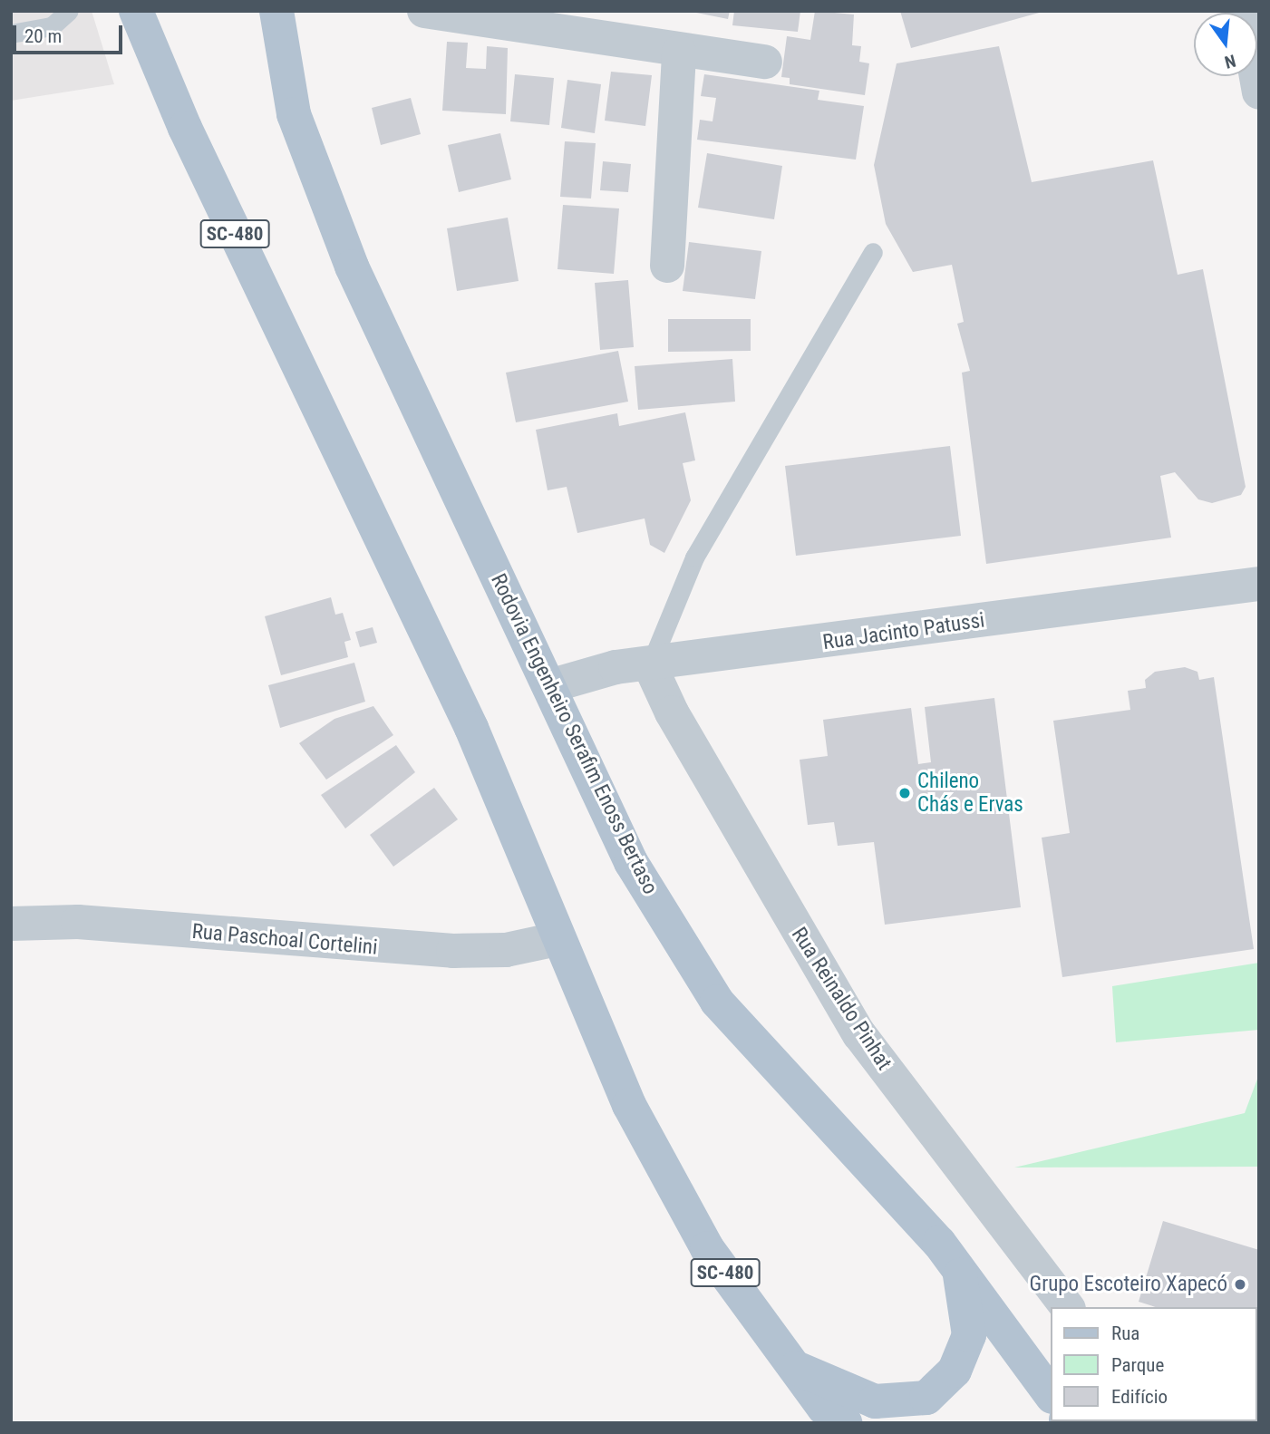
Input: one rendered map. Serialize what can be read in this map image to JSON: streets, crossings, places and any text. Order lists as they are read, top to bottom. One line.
{"streets":{"main road":["SC-480","Rodovia Engenheiro Serafim Enoss Bertaso"],"street":["Rua Jacinto Patussi","Rua Paschoal Cortelini","Rua Reinaldo Pinhat"]},"crossings":[["SC-480","Rua Paschoal Cortelini"],["Rua Jacinto Patussi","Rodovia Engenheiro Serafim Enoss Bertaso"],["Rua Jacinto Patussi","Rua Reinaldo Pinhat"]],"places":["Chileno Chás e Ervas","Grupo Escoteiro Xapecó"],"legend":["Rua","Parque","Edifício"],"scale_bar":"20 m","north":"bottom"}
